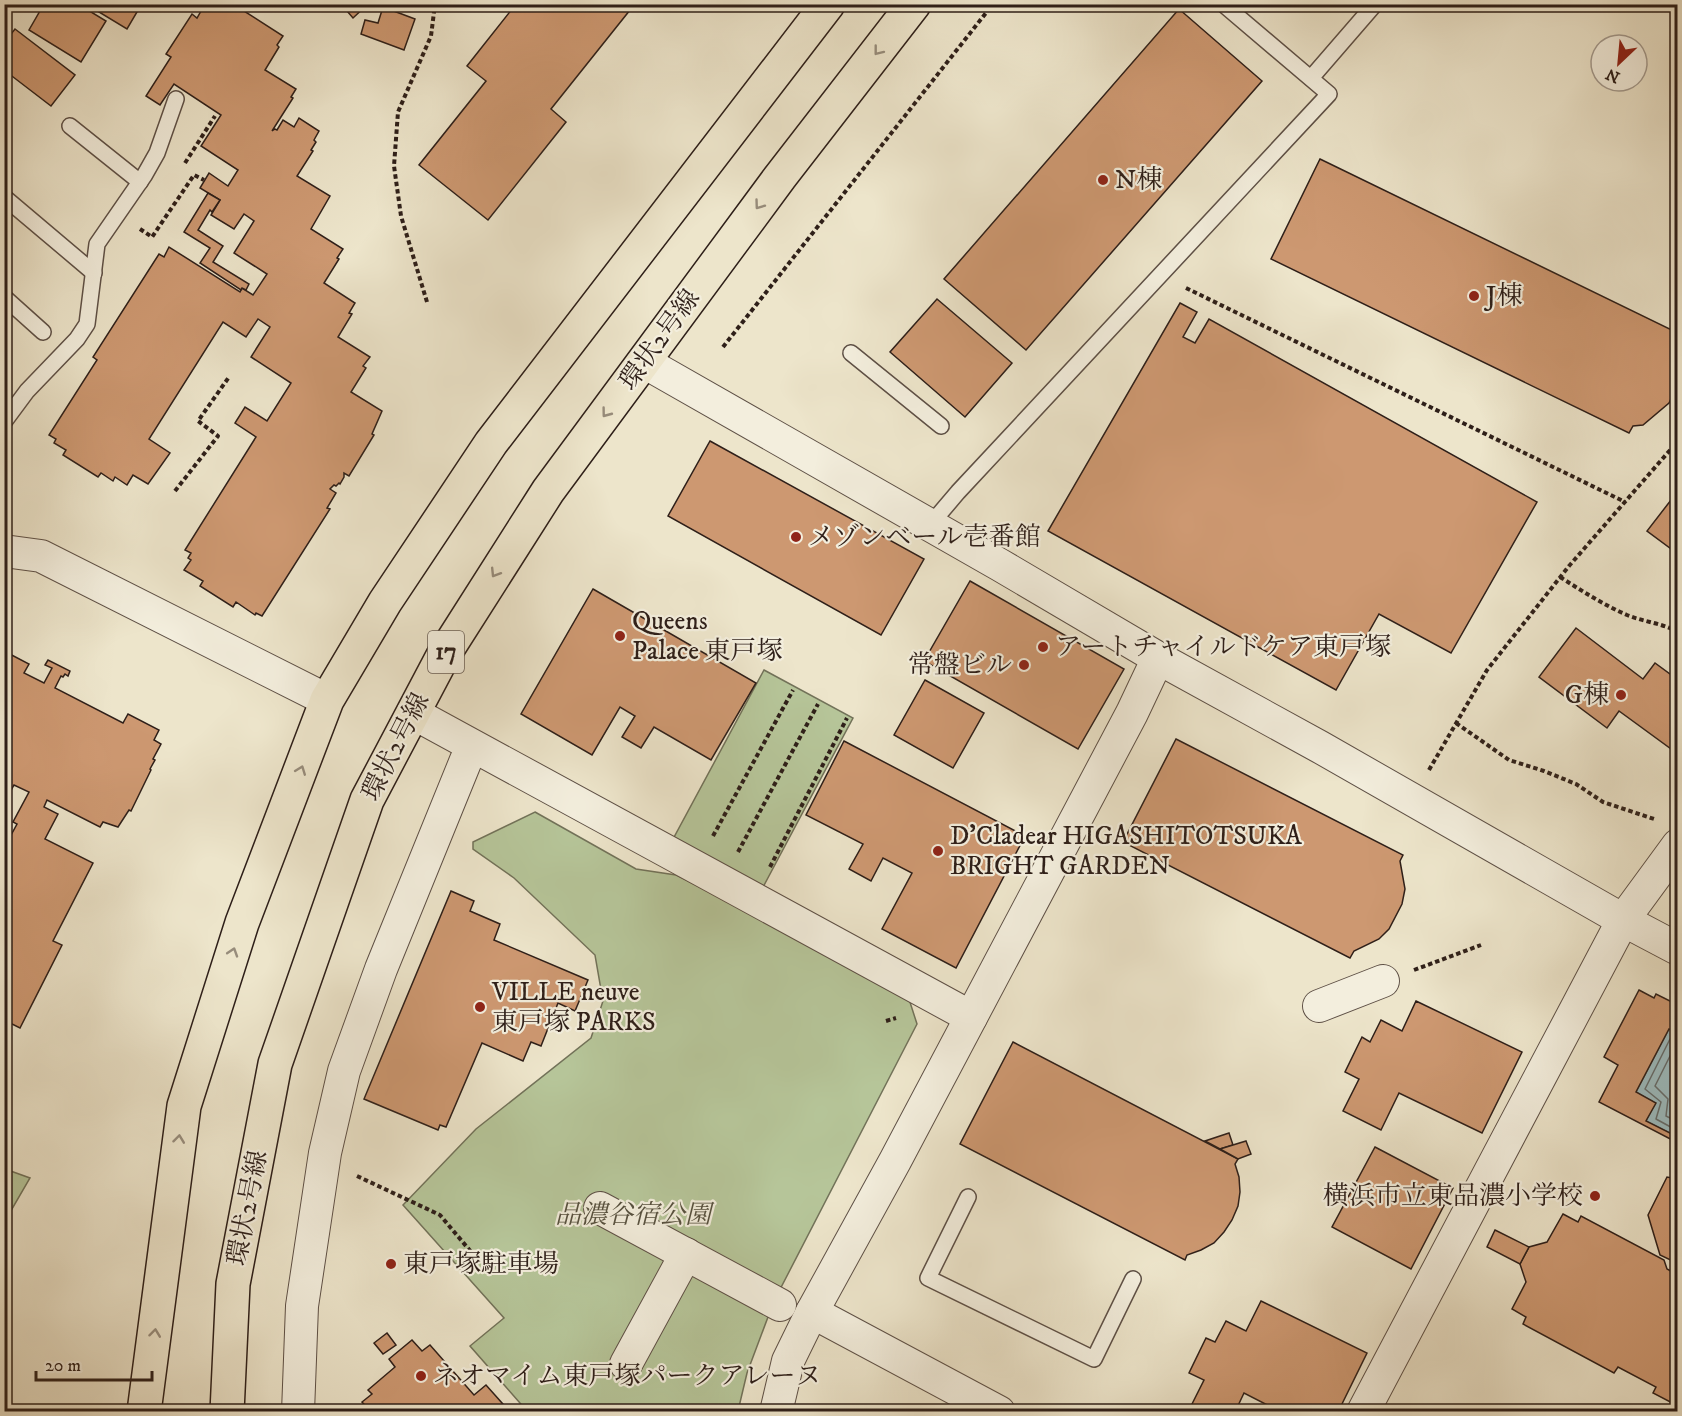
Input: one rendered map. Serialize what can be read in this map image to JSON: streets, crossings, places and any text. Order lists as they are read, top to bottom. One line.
{"streets":{"main road":["環状2号線","17"]},"parks":["品濃谷宿公園"],"places":["N棟","J棟","メゾンベール壱番館","Queens Palace 東戸塚","アートチャイルドケア東戸塚","常盤ビル","G棟","D'Cladear HIGASHITOTSUKA BRIGHT GARDEN","VILLE neuve 東戸塚 PARKS","横浜市立東品濃小学校","東戸塚駐車場","ネオマイム東戸塚パークアレーヌ"],"scale_bar":"20 m","north":"bottom left"}
